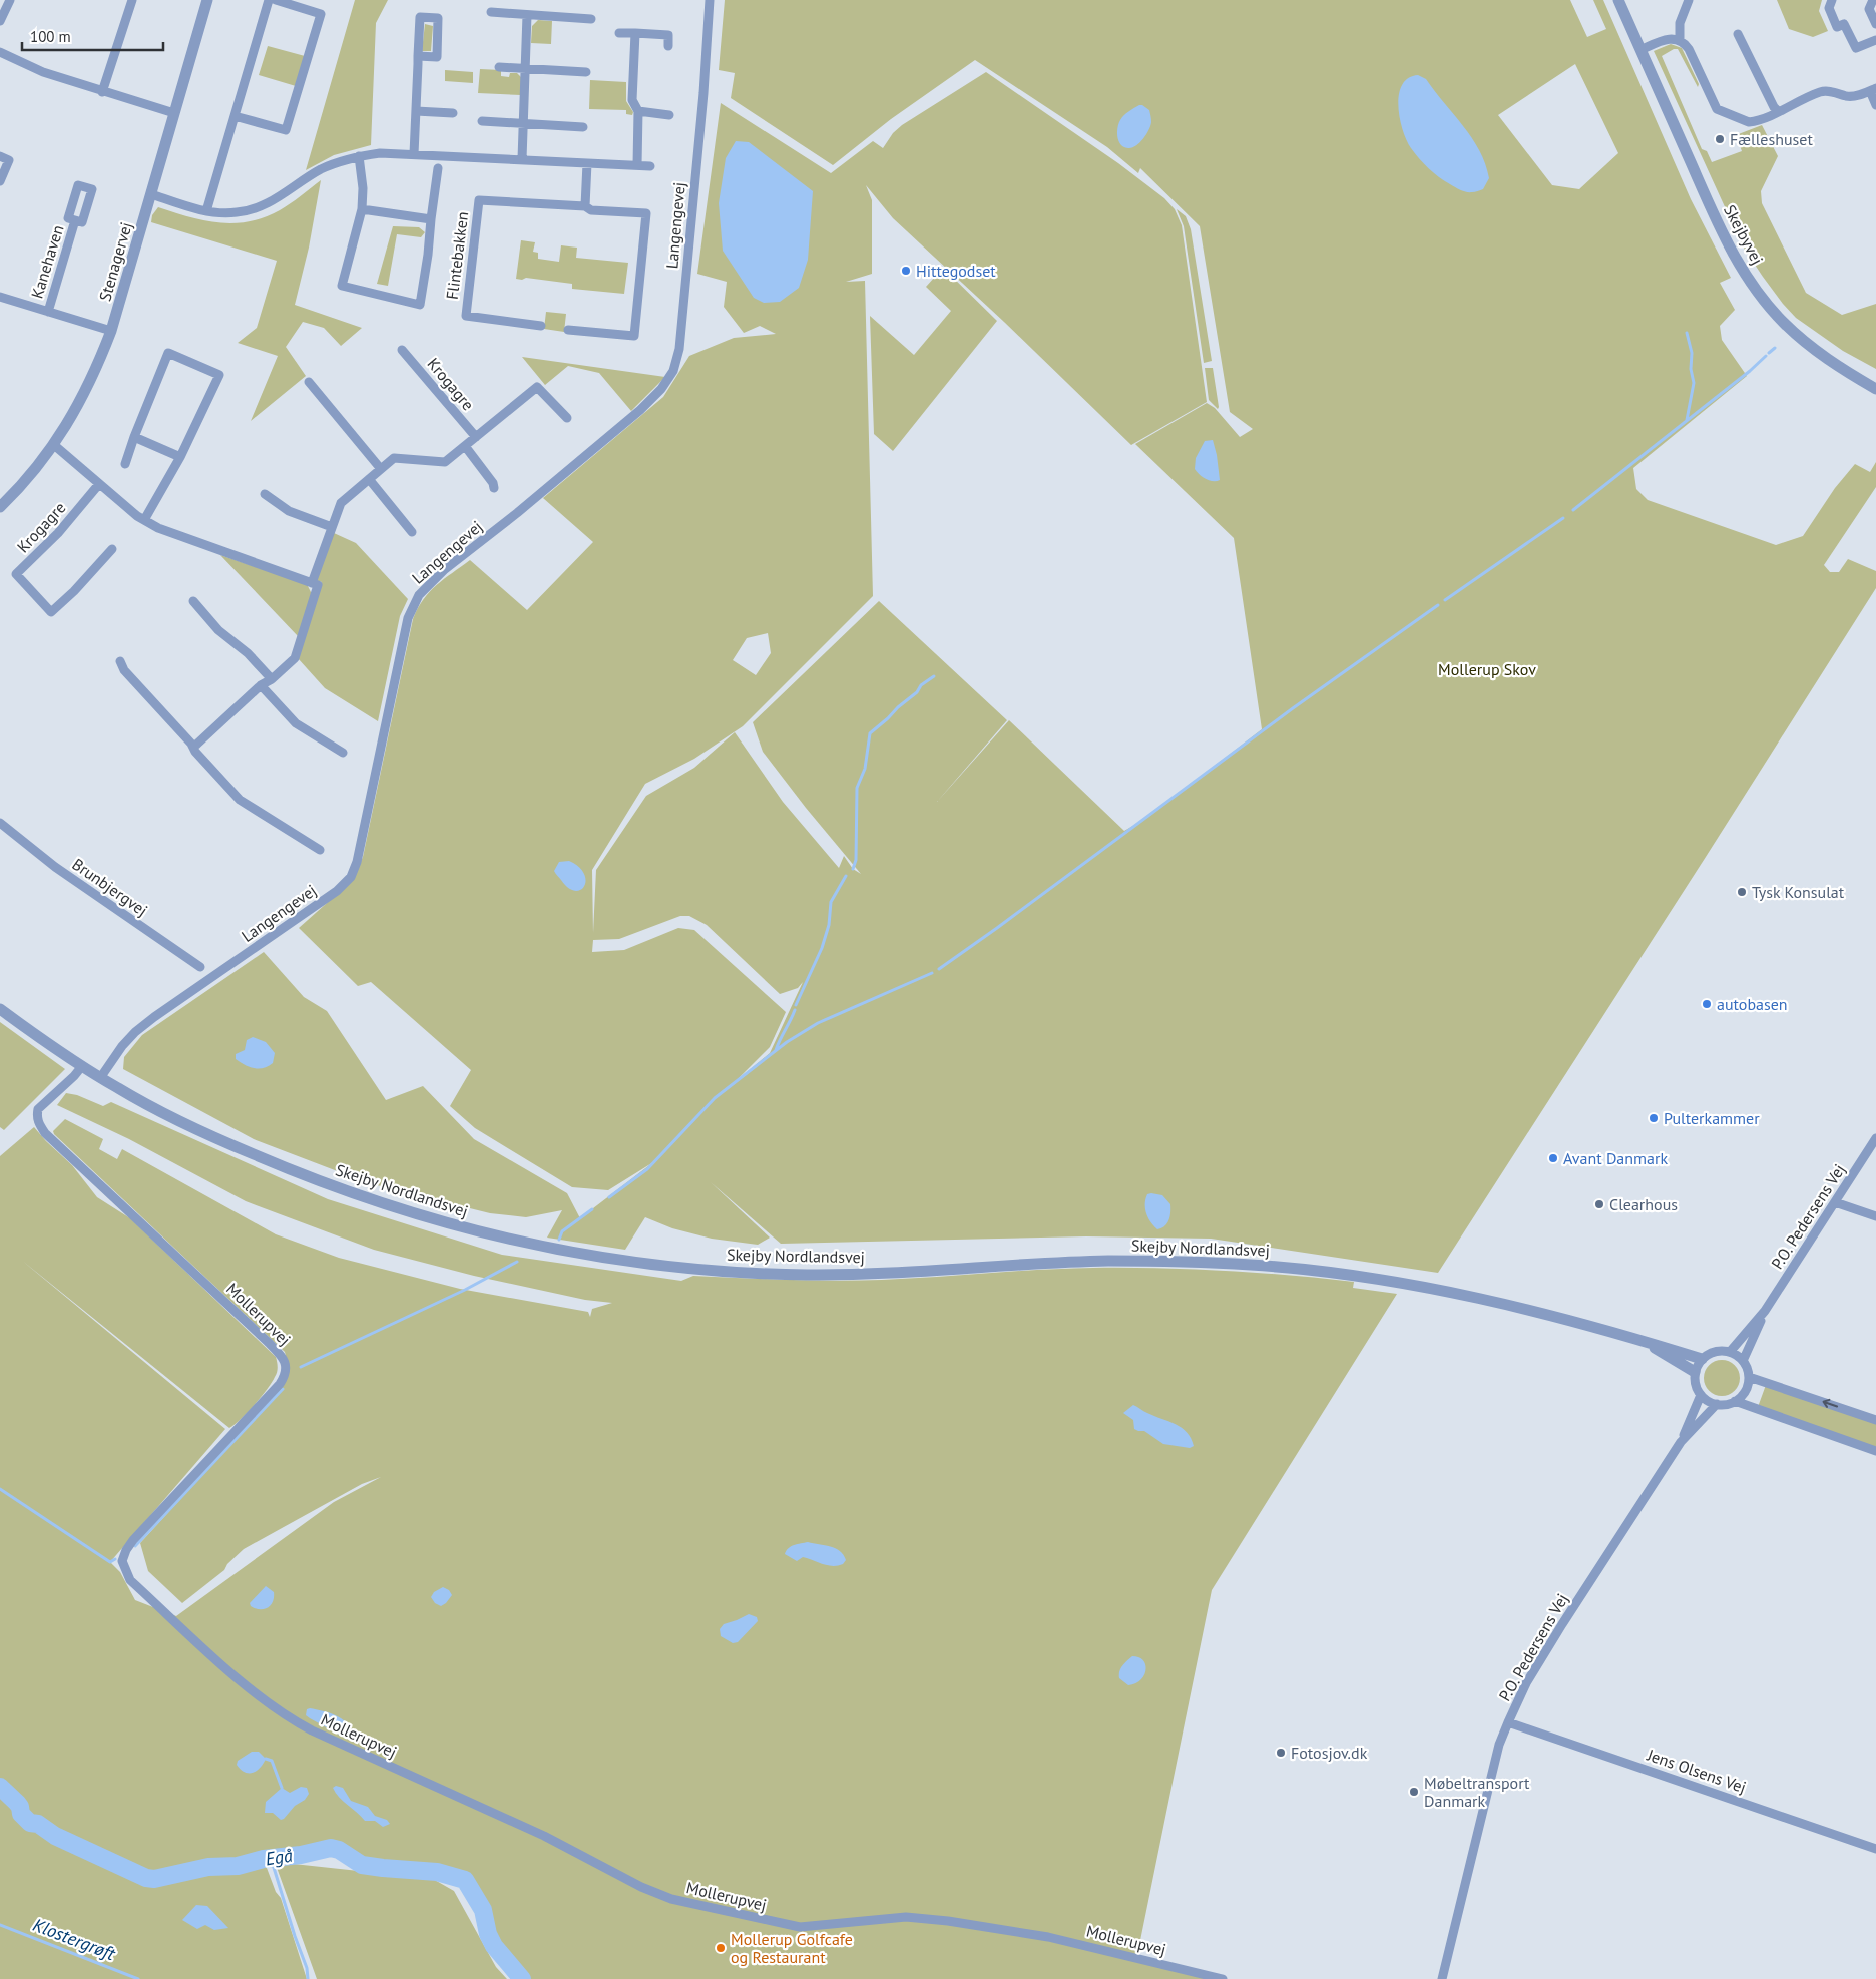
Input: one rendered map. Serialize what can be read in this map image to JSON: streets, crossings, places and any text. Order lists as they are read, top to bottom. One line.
{"streets":{"street":["Langengevej","Skejbyvej","Flintebakken","Kanehaven","Stenagervej","Krogagre","Brunbjergvej","Skejby Nordlandsvej","P.O. Pedersens Vej","Mollerupvej","Jens Olsens Vej"]},"crossings":[["Langengevej","Skejby Nordlandsvej"],["Kanehaven","Stenagervej"],["Skejby Nordlandsvej","P.O. Pedersens Vej"],["Skejby Nordlandsvej","Mollerupvej"],["P.O. Pedersens Vej","Jens Olsens Vej"]],"water":["Egå","Klostergrøft"],"parks":["Mollerup Skov"],"places":["Fælleshuset","Hittegodset","Tysk Konsulat","autobasen","Pulterkammer","Avant Danmark","Clearhous","Fotosjov.dk","Møbeltransport Danmark","Mollerup Golfcafe og Restaurant"],"scale_bar":"100 m"}
